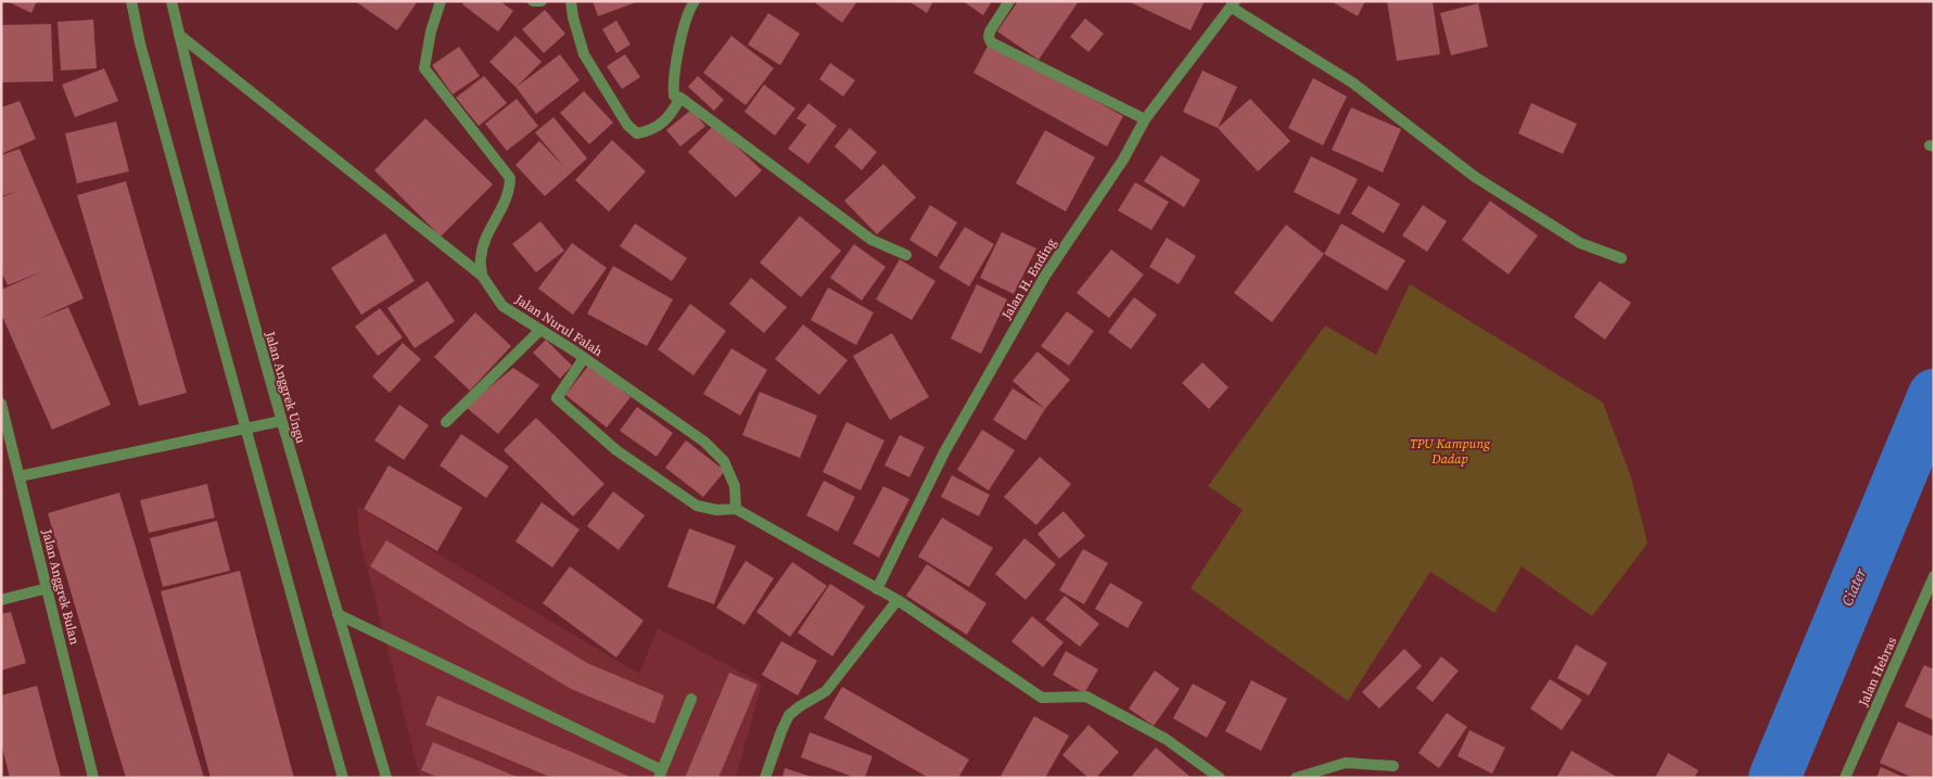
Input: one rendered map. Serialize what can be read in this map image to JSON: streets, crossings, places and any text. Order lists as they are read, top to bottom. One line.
{"streets":{"street":["Jalan H. Ending","Jalan Nurul Falah","Jalan Anggrek Ungu","Jalan Anggrek Bulan","Jalan Hebras"]},"crossings":[["Jalan Nurul Falah","Jalan Anggrek Ungu"]],"water":["Ciater"],"parks":["TPU Kampung Dadap"]}
